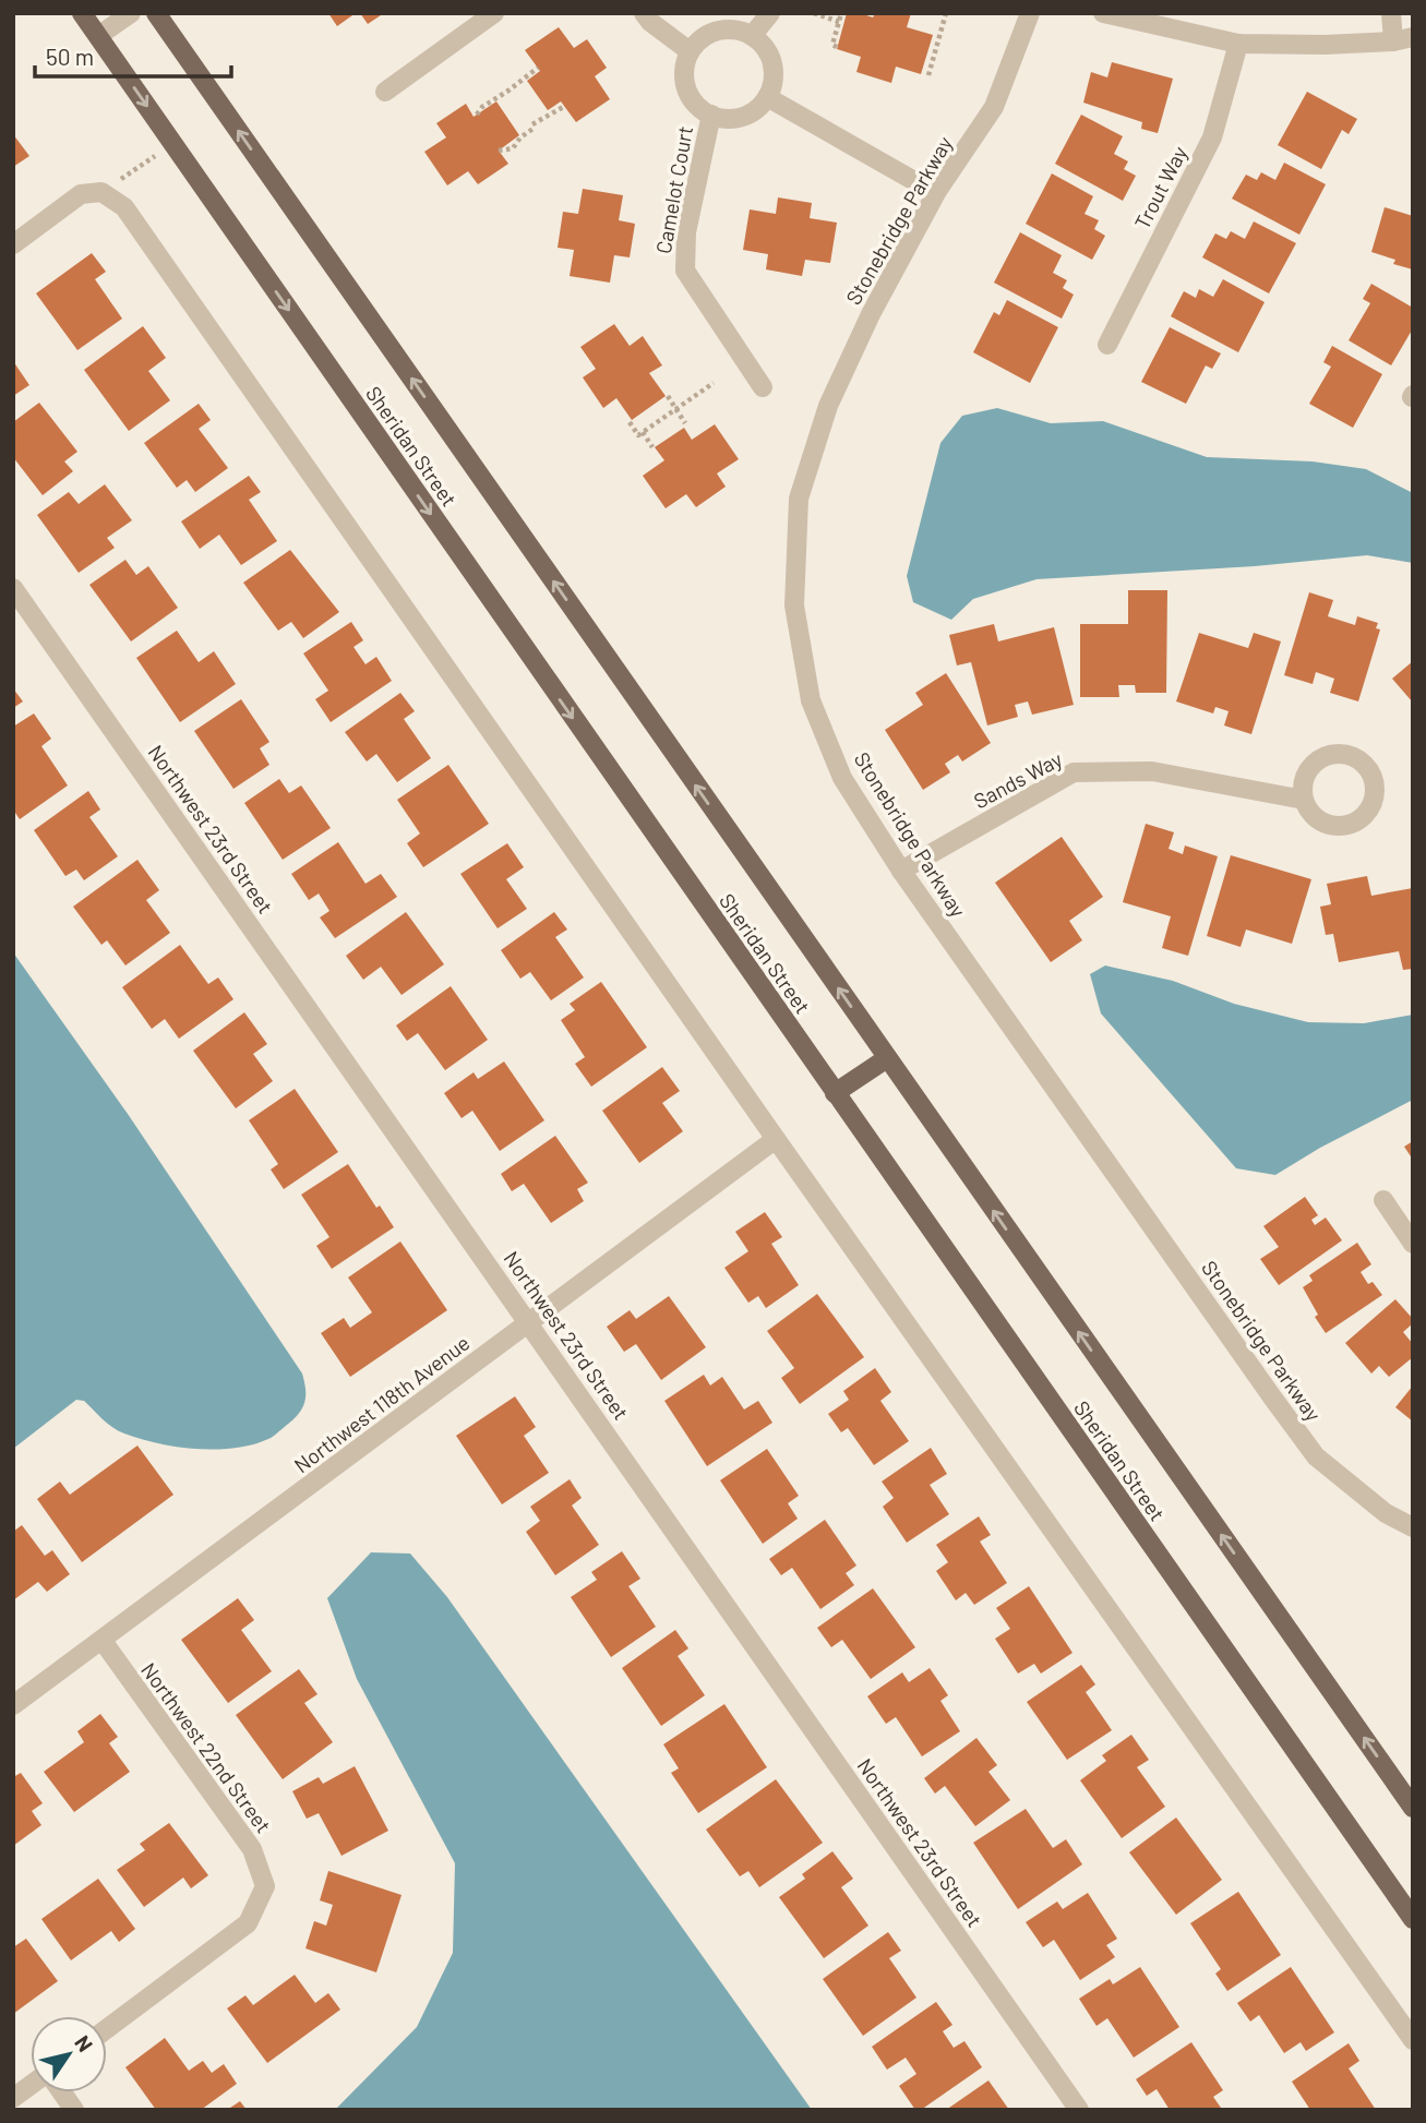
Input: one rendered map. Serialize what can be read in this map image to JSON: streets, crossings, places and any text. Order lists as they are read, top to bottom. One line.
{"streets":{"main road":["Sheridan Street"],"street":["Trout Way","Camelot Court","Stonebridge Parkway","Sands Way","Northwest 23rd Street","Northwest 118th Avenue","Northwest 22nd Street"]},"crossings":[["Stonebridge Parkway","Sands Way"],["Northwest 23rd Street","Northwest 118th Avenue"],["Northwest 118th Avenue","Northwest 22nd Street"]],"scale_bar":"50 m","north":"top right"}
